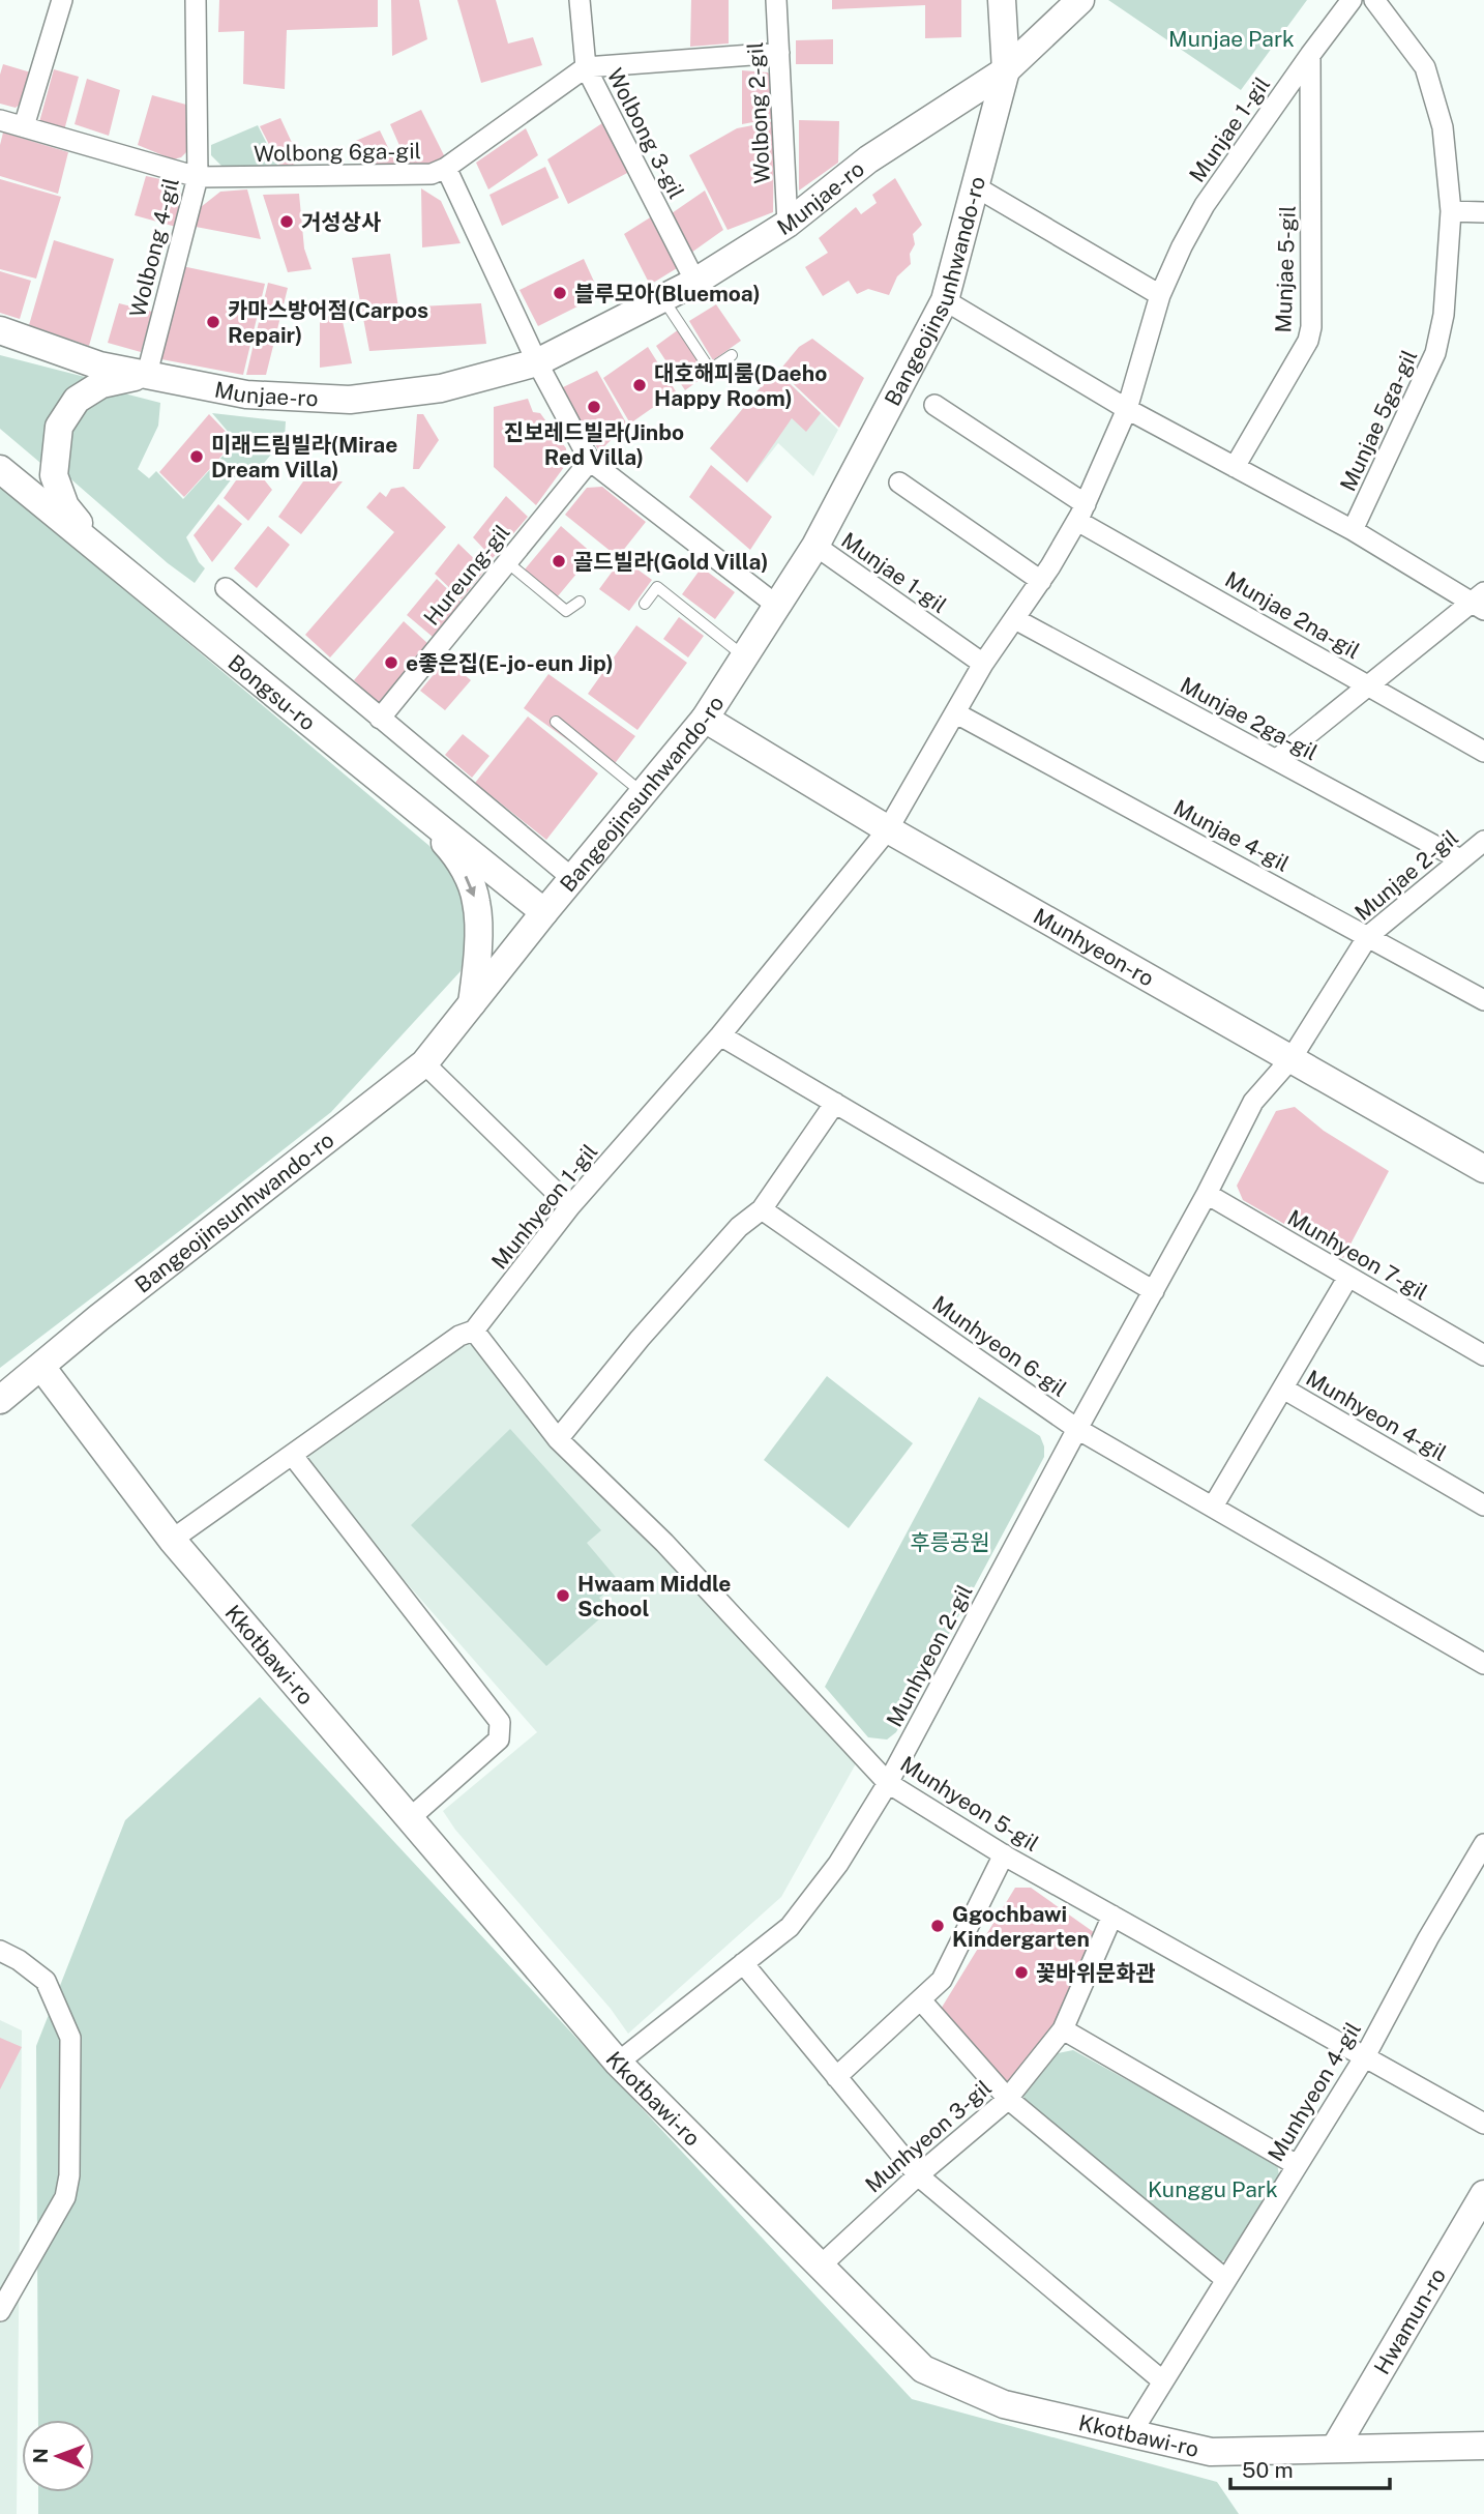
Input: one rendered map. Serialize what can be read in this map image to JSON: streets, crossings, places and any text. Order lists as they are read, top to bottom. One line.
{"streets":{"street":["Wolbong 2-gil","Munjae 1-gil","Wolbong 3-gil","Wolbong 6ga-gil","Munjae-ro","Wolbong 4-gil","Munjae 5-gil","Bangeojinsunhwando-ro","Munjae 5ga-gil","Hureung-gil","Munjae 2na-gil","Bongsu-ro","Munjae 2ga-gil","Munjae 4-gil","Munjae 2-gil","Munhyeon-ro","Munhyeon 1-gil","Munhyeon 7-gil","Munhyeon 6-gil","Munhyeon 4-gil","Kkotbawi-ro","Munhyeon 2-gil","Munhyeon 5-gil","Munhyeon 3-gil","Hwamun-ro"]},"crossings":[["Wolbong 2-gil","Munjae-ro"],["Munjae 1-gil","Munjae 5-gil"],["Munjae 1-gil","Bangeojinsunhwando-ro"],["Munjae 1-gil","Munjae 2na-gil"],["Munjae 1-gil","Munjae 2ga-gil"],["Munjae 1-gil","Munjae 4-gil"],["Munjae 1-gil","Munhyeon-ro"],["Munjae 1-gil","Munhyeon 1-gil"],["Wolbong 3-gil","Wolbong 6ga-gil"],["Wolbong 3-gil","Munjae-ro"],["Wolbong 6ga-gil","Wolbong 4-gil"],["Munjae-ro","Wolbong 4-gil"],["Munjae-ro","Bangeojinsunhwando-ro"],["Bangeojinsunhwando-ro","Bongsu-ro"],["Bangeojinsunhwando-ro","Munhyeon-ro"],["Bangeojinsunhwando-ro","Kkotbawi-ro"],["Munjae 2ga-gil","Munjae 2-gil"],["Munjae 4-gil","Munjae 2-gil"],["Munjae 2-gil","Munhyeon-ro"],["Munjae 2-gil","Munhyeon 2-gil"],["Munhyeon-ro","Munhyeon 1-gil"],["Munhyeon-ro","Munhyeon 2-gil"],["Munhyeon 1-gil","Kkotbawi-ro"],["Munhyeon 1-gil","Munhyeon 5-gil"],["Munhyeon 7-gil","Munhyeon 2-gil"],["Munhyeon 6-gil","Munhyeon 2-gil"],["Munhyeon 4-gil","Kkotbawi-ro"],["Munhyeon 4-gil","Munhyeon 5-gil"],["Kkotbawi-ro","Munhyeon 2-gil"],["Kkotbawi-ro","Munhyeon 3-gil"],["Kkotbawi-ro","Hwamun-ro"],["Munhyeon 2-gil","Munhyeon 5-gil"],["Munhyeon 5-gil","Munhyeon 3-gil"]],"parks":["Munjae Park","후릉공원","Kunggu Park"],"places":["거성상사","블루모아(Bluemoa)","카마스방어점(Carpos Repair)","대호해피룸(Daeho Happy Room)","진보레드빌라(Jinbo Red Villa)","미래드림빌라(Mirae Dream Villa)","골드빌라(Gold Villa)","e좋은집(E-jo-eun Jip)","Hwaam Middle School","Ggochbawi Kindergarten","꽃바위문화관"],"scale_bar":"50 m","north":"left"}
